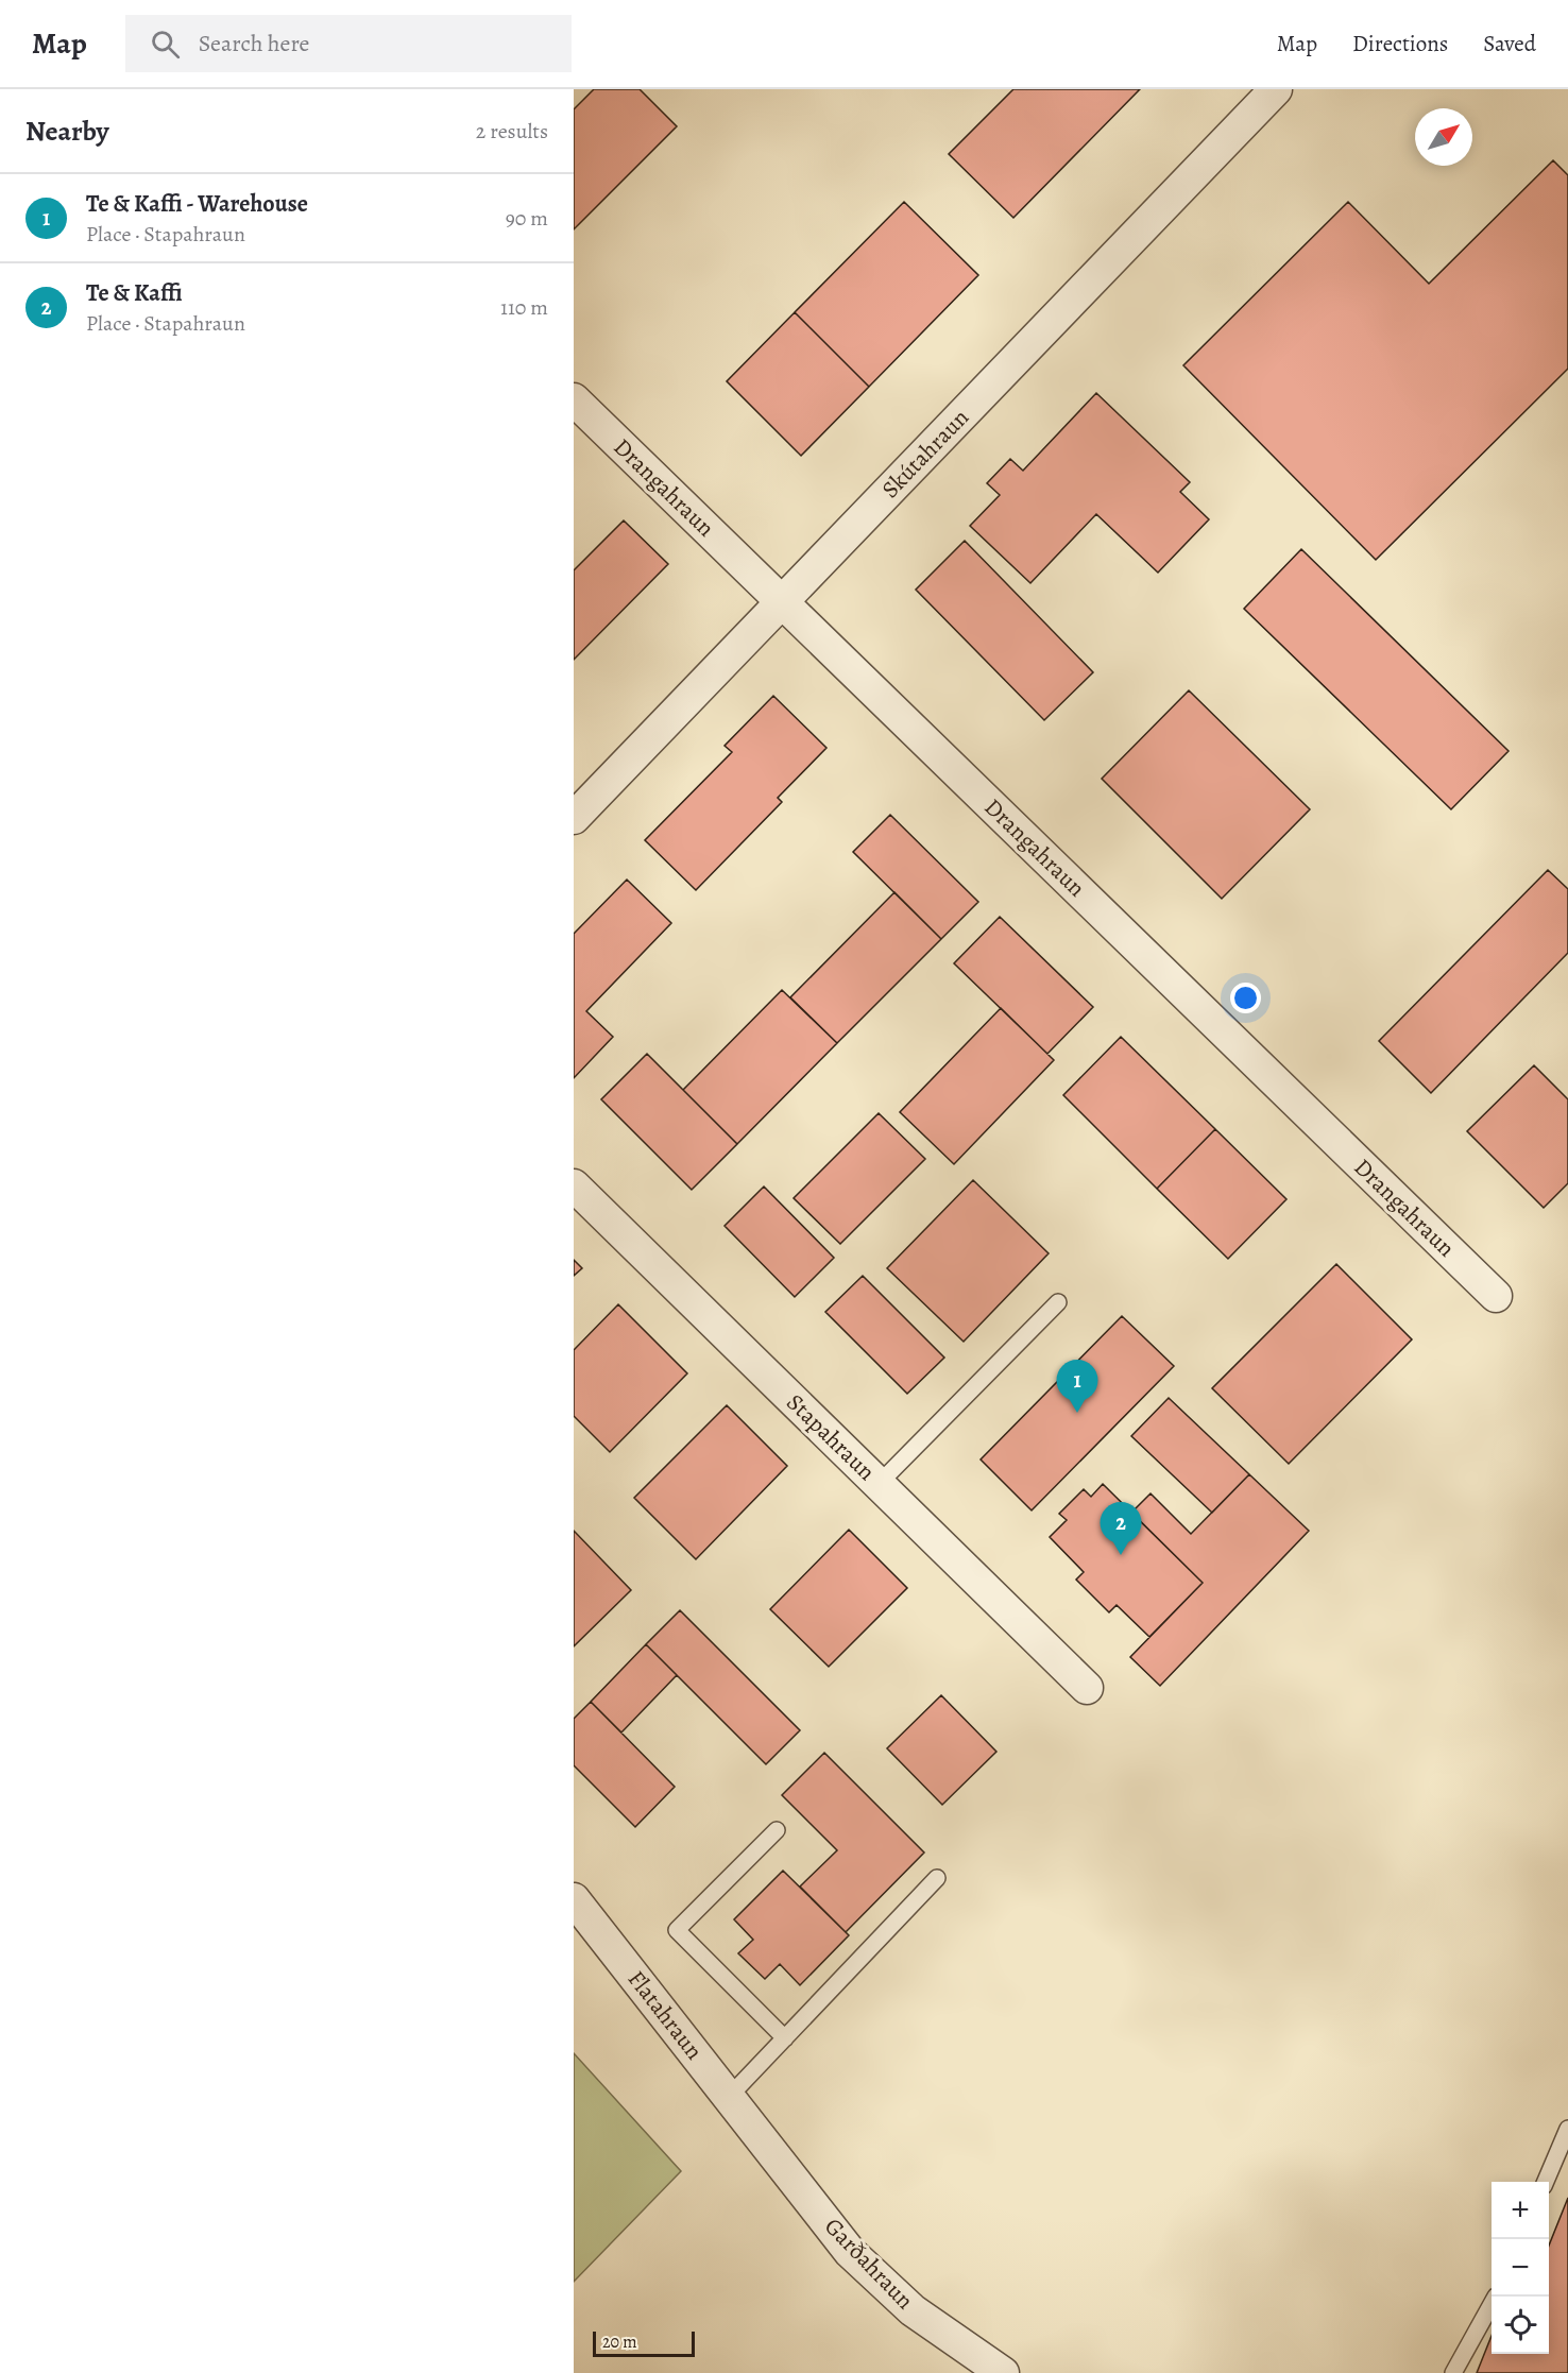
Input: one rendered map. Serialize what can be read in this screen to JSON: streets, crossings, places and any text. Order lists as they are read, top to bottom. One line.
{"streets":{"street":["Skútahraun","Drangahraun","Stapahraun","Flatahraun","Garðahraun"]},"crossings":[["Skútahraun","Drangahraun"],["Flatahraun","Garðahraun"]],"scale_bar":"20 m","north":"top right","page":{"header":"Map","search":"Search here","nav":["Map","Directions","Saved"],"heading":["Nearby","2 results"],"list":[{"mark":"1","name":"Te & Kaffi - Warehouse","note":"Place · Stapahraun","value":"90 m"},{"mark":"2","name":"Te & Kaffi","note":"Place · Stapahraun","value":"110 m"}],"pins":["1","2"],"map_buttons":["+","−"],"scale":"20 m"}}
